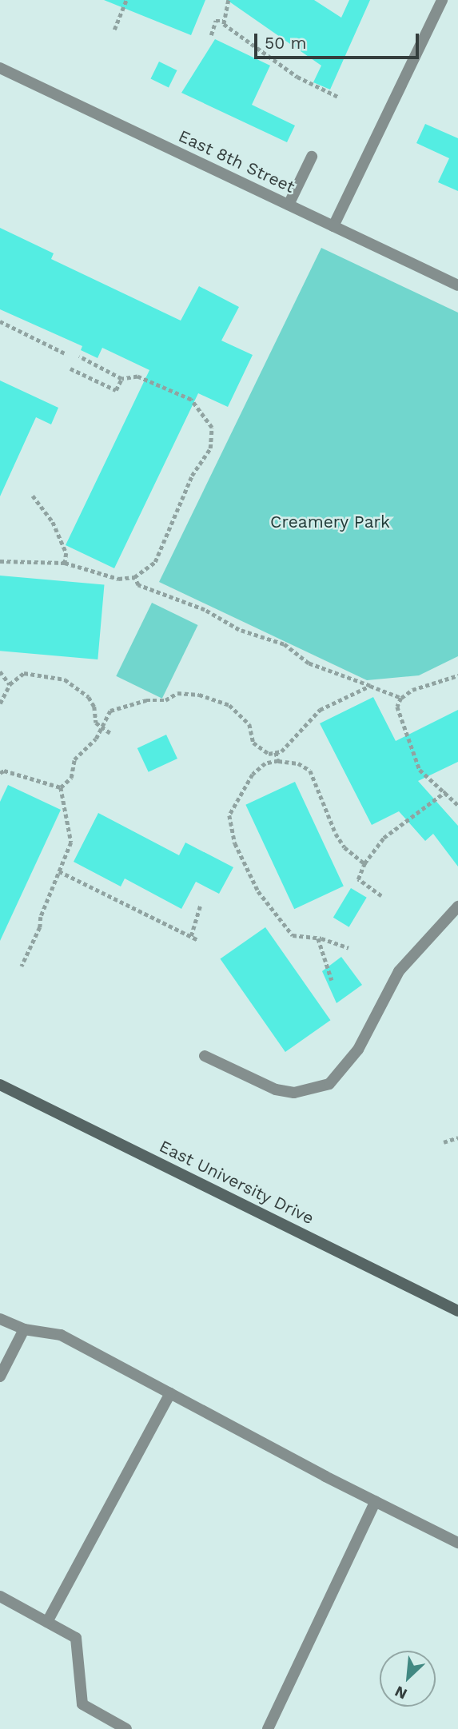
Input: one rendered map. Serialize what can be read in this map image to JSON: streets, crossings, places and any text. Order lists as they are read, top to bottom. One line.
{"streets":{"main road":["East University Drive"],"street":["East 8th Street"]},"parks":["Creamery Park"],"scale_bar":"50 m","north":"bottom left"}
